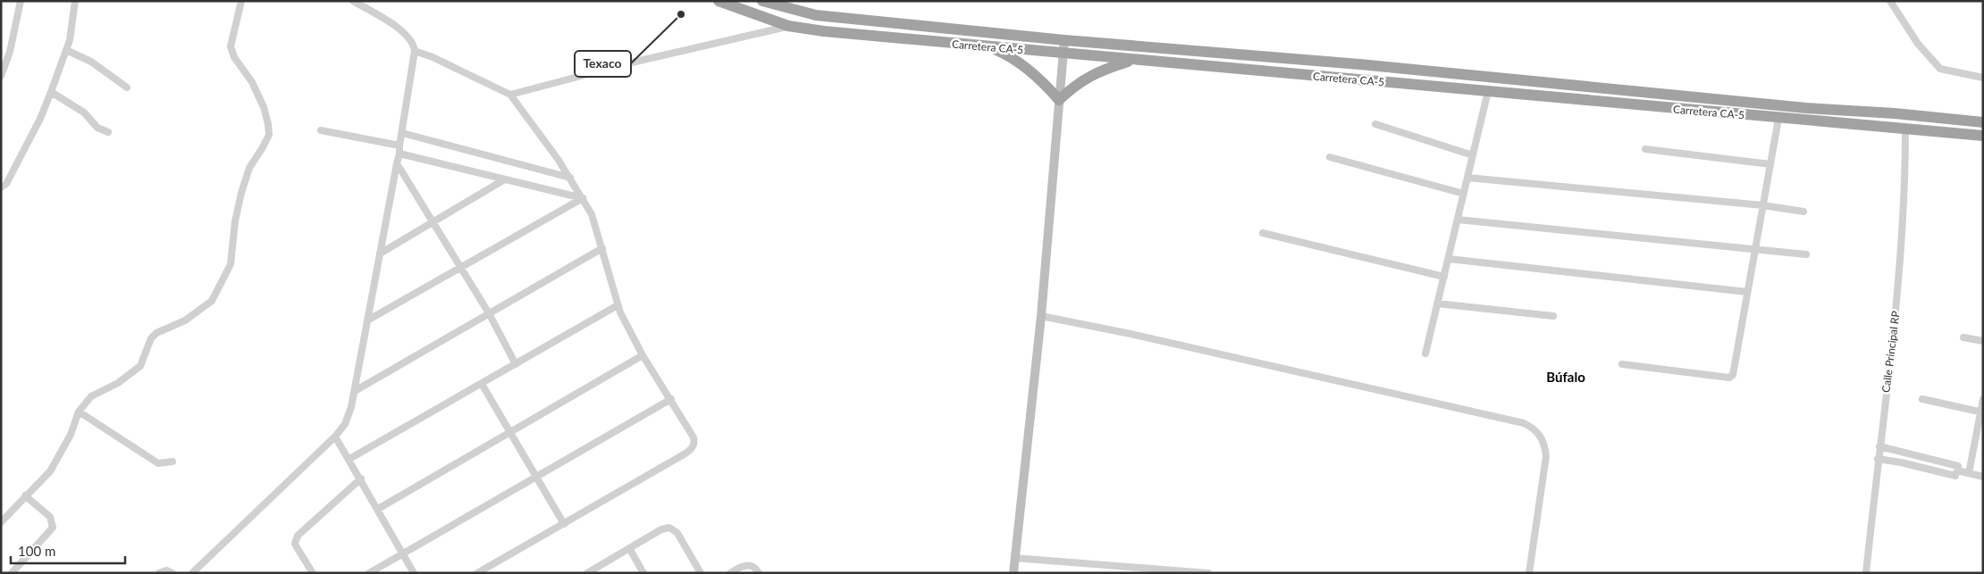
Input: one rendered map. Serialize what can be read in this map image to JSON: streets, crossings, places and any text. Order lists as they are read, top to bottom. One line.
{"streets":{"highway":["Carretera CA-5"],"street":["Calle Principal RP"]},"crossings":[["Carretera CA-5","Calle Principal RP"]],"districts":["Búfalo"],"places":["Texaco"],"scale_bar":"100 m"}
